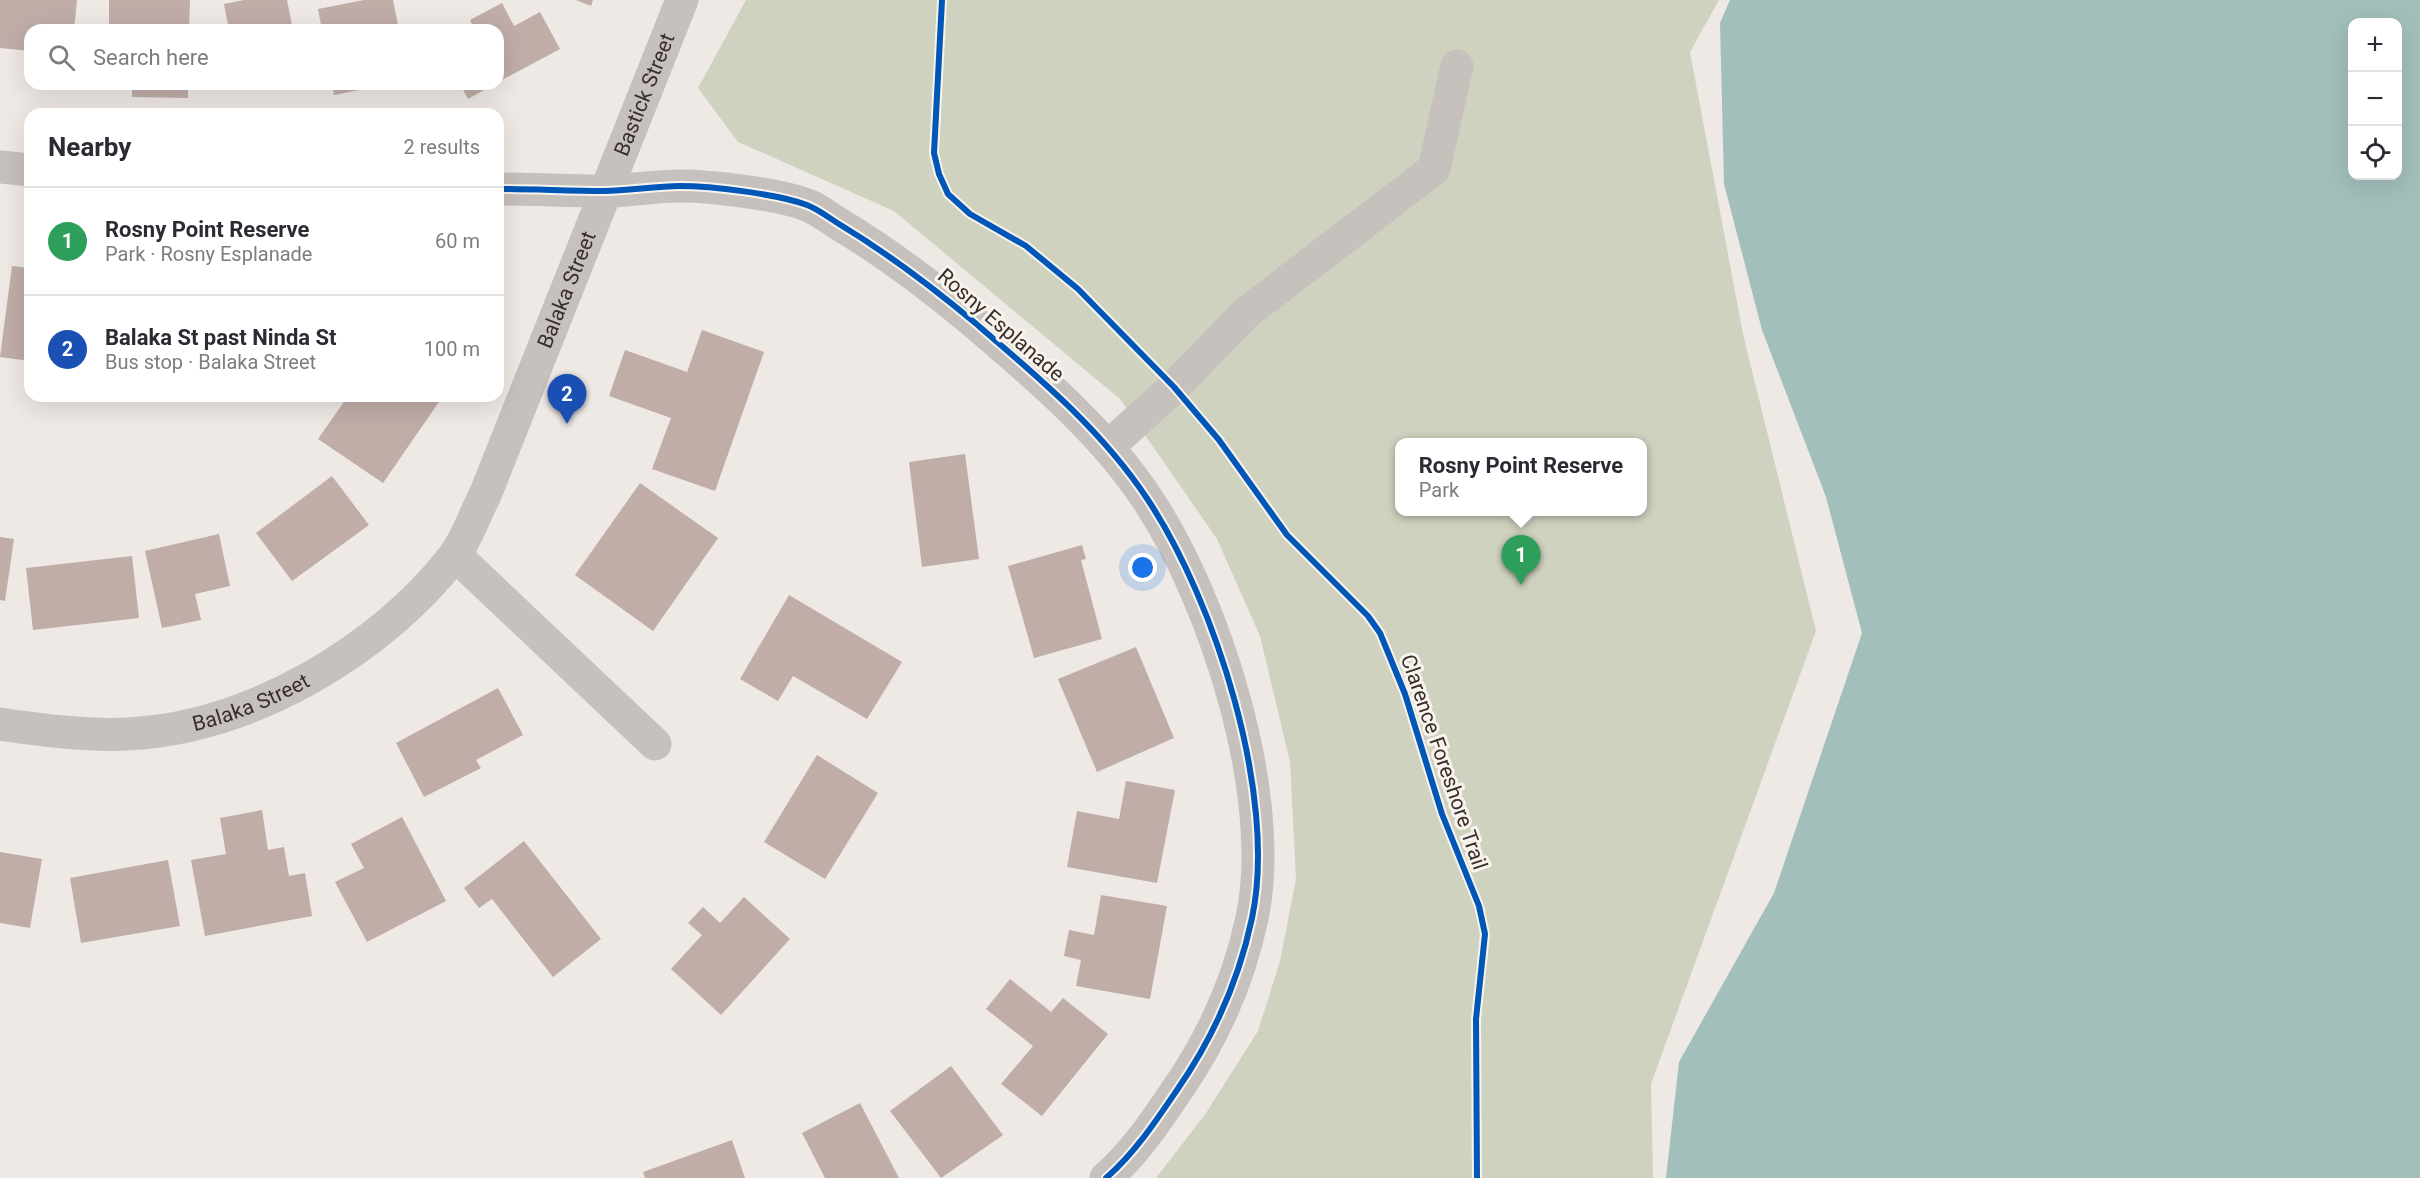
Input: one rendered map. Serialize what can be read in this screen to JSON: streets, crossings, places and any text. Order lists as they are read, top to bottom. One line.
{"streets":{"street":["Bastick Street","Balaka Street","Rosny Esplanade"],"cycle path":["Clarence Foreshore Trail"]},"crossings":[["Bastick Street","Balaka Street"],["Bastick Street","Rosny Esplanade"],["Balaka Street","Rosny Esplanade"]],"page":{"map_buttons":["+","−"],"search":"Search here","heading":["Nearby","2 results"],"list":[{"mark":"1","name":"Rosny Point Reserve","note":"Park · Rosny Esplanade","value":"60 m"},{"mark":"2","name":"Balaka St past Ninda St","note":"Bus stop · Balaka Street","value":"100 m"}],"pins":["2","1"],"popup":["Rosny Point Reserve","Park"]}}
